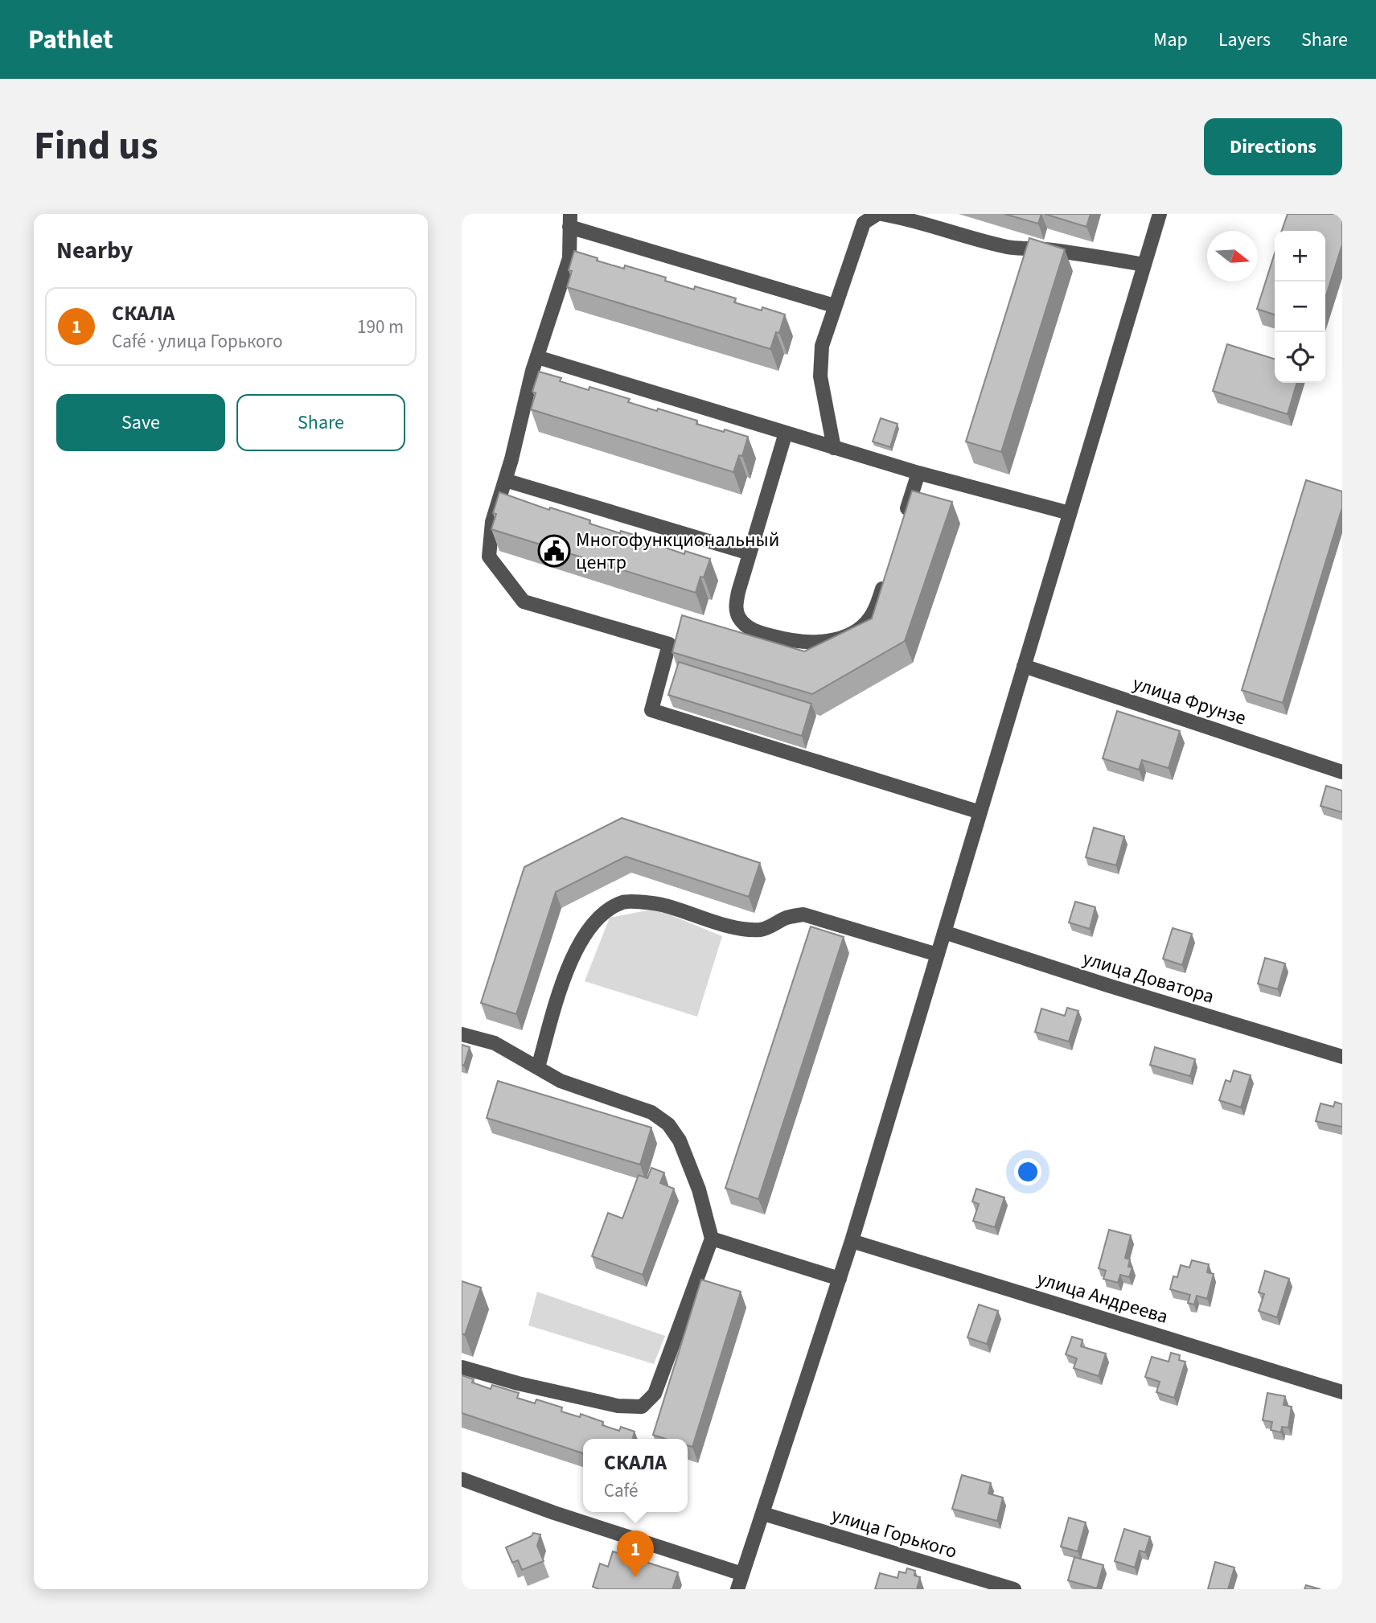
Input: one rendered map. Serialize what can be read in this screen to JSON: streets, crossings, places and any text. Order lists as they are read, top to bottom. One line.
{"streets":{"street":["улица Фрунзе","улица Доватора","улица Андреева","улица Горького"]},"places":{"public building":["Многофункциональный центр"]},"north":"right","page":{"header":"Pathlet","nav":["Map","Layers","Share"],"title":"Find us","buttons":["Directions",["Save","Share"]],"heading":"Nearby","map_buttons":["+","−"],"list":[{"mark":"1","name":"СКАЛА","note":"Café · улица Горького","value":"190 m"}],"popup":["СКАЛА","Café"],"pins":"1"}}
